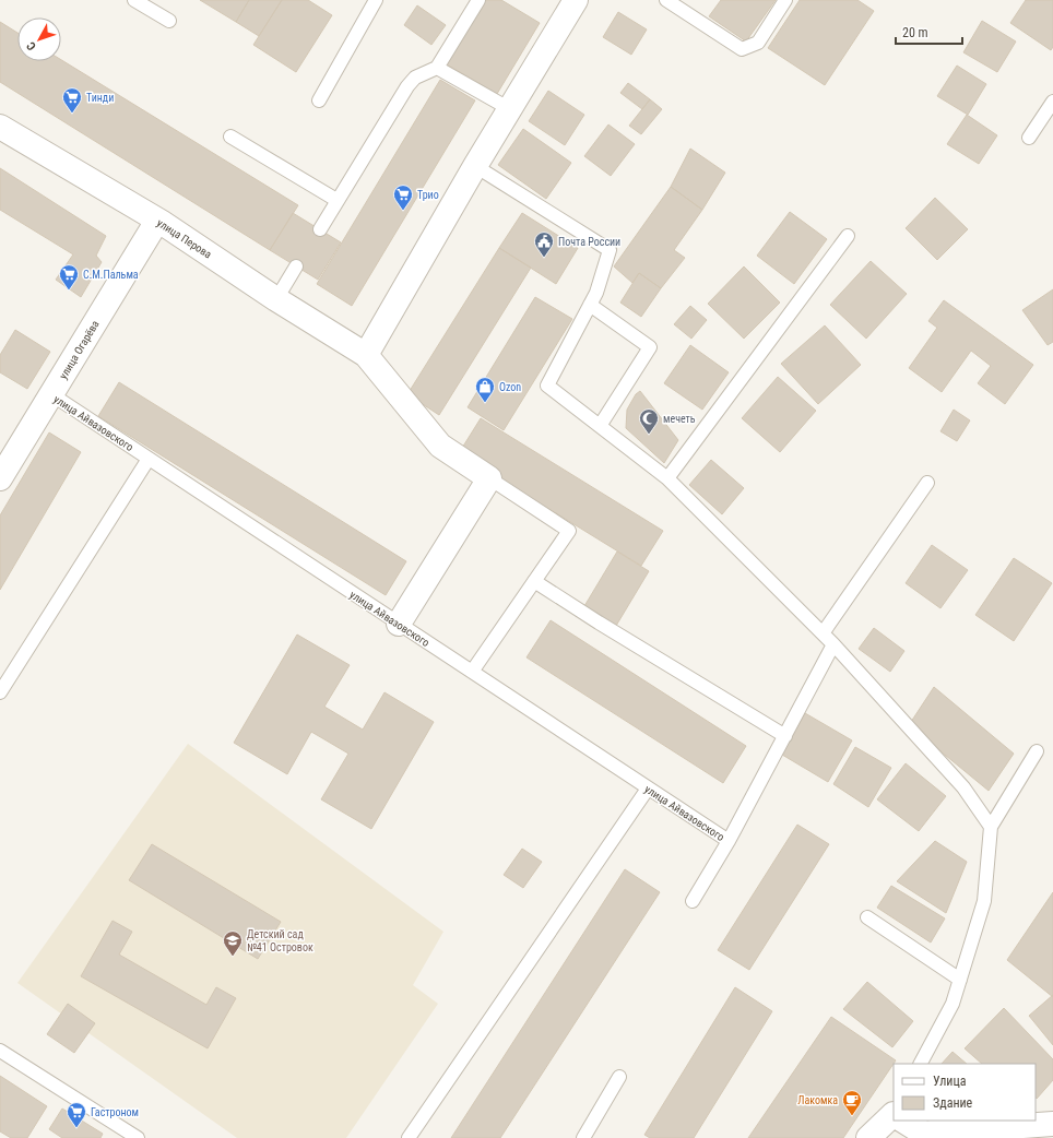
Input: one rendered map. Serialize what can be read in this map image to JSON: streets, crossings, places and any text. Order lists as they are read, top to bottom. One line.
{"streets":{"street":["улица Перова","улица Огарёва"],"lane":["улица Айвазовского"]},"crossings":[["улица Перова","улица Огарёва"],["улица Огарёва","улица Айвазовского"]],"places":{"supermarket":["Тинди","Трио","С.М.Пальма","Гастроном"],"public building":["Почта России"],"shop":["Ozon"],"mosque":["мечеть"],"school or university":["Детский сад №41 Островок"],"cafe":["Лакомка"]},"legend":["Улица","Здание"],"scale_bar":"20 m","north":"bottom left"}
